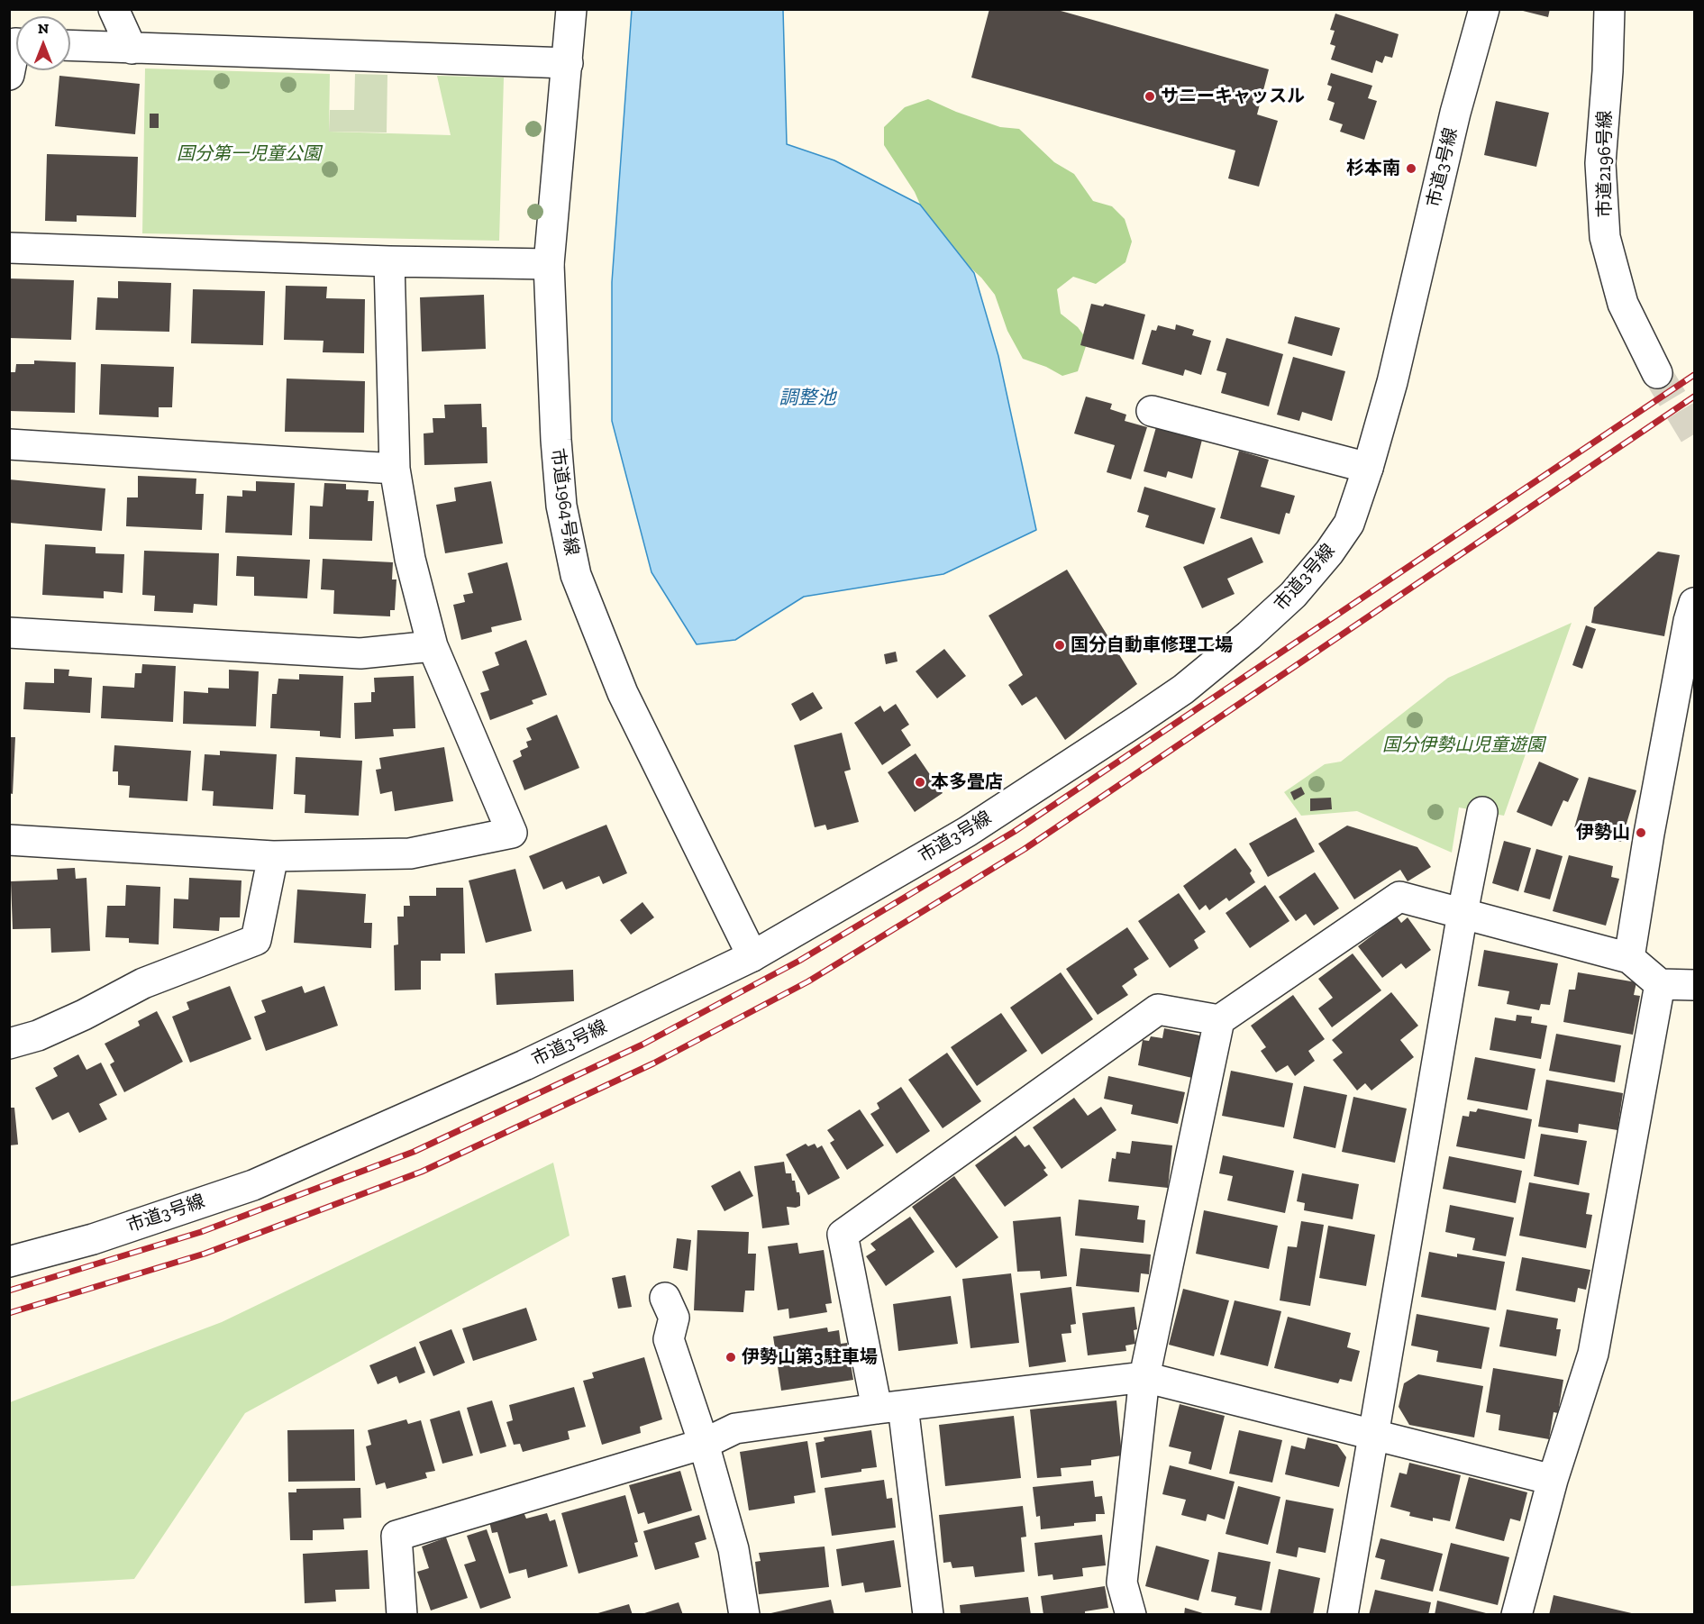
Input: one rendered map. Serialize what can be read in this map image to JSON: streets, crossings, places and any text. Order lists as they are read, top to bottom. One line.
{"streets":{"street":["市道2196号線","市道3号線","市道1964号線"]},"crossings":[["市道3号線","市道1964号線"]],"water":["調整池"],"parks":["国分第一児童公園","国分伊勢山児童遊園"],"places":["サニーキャッスル","杉本南","国分自動車修理工場","本多畳店","伊勢山","伊勢山第3駐車場"],"north":"top"}
